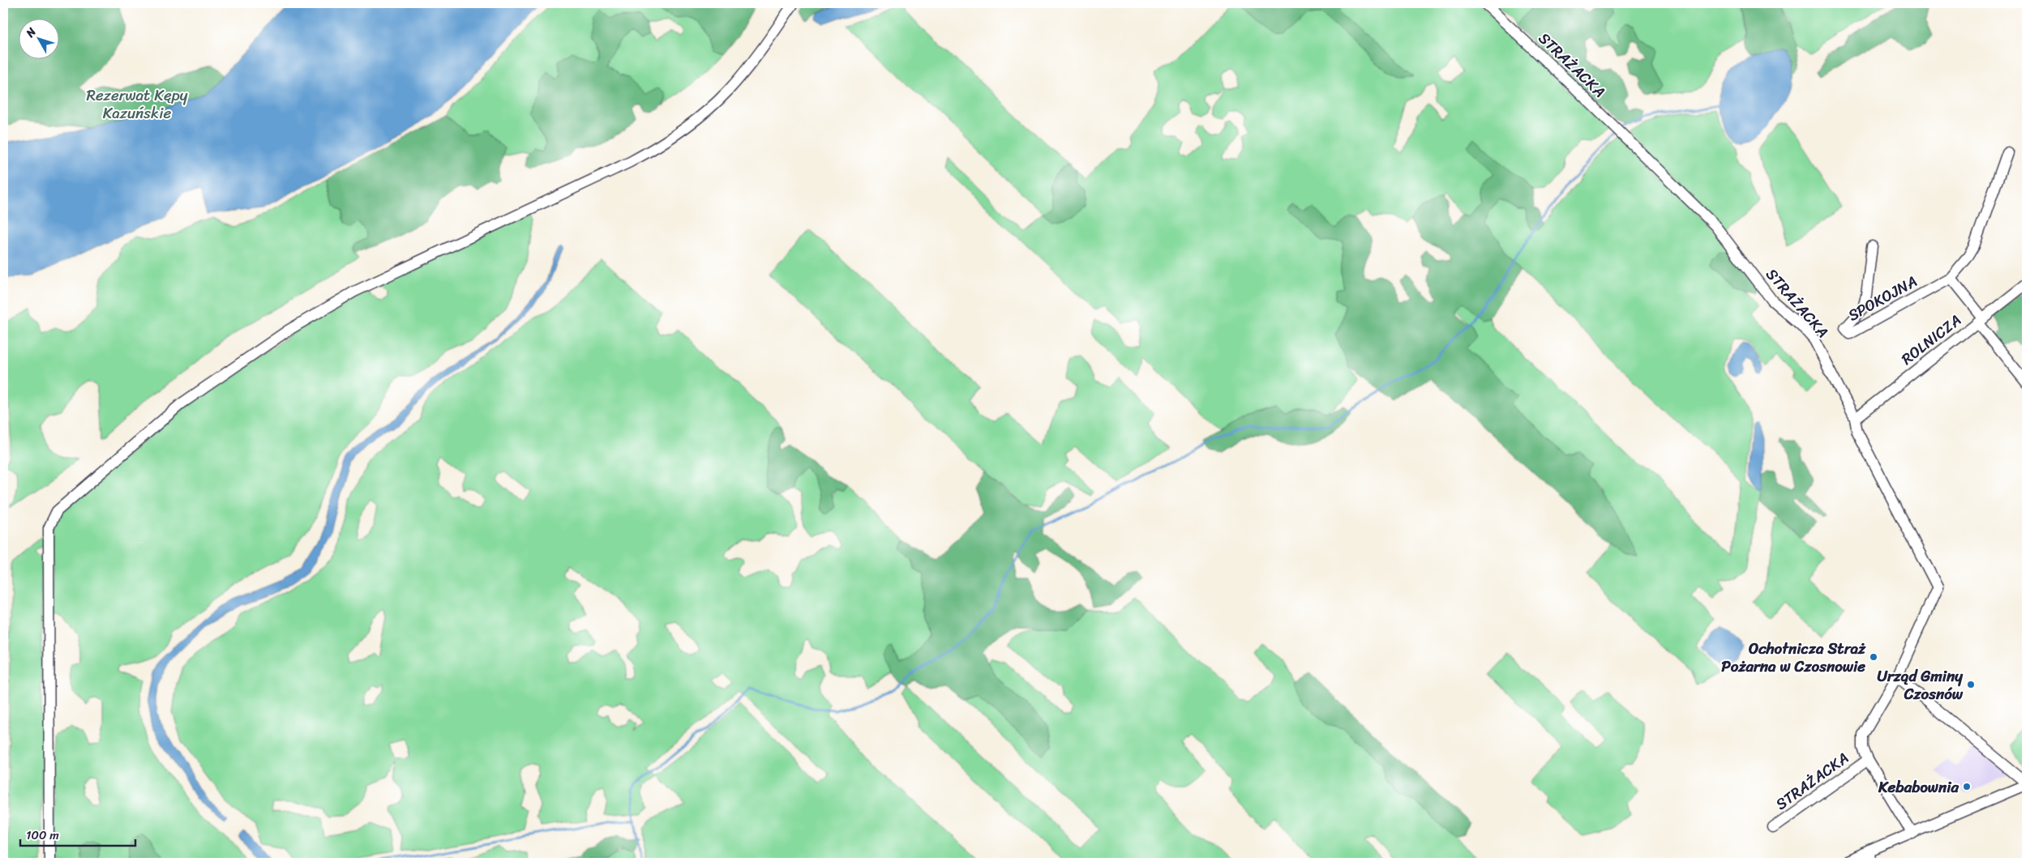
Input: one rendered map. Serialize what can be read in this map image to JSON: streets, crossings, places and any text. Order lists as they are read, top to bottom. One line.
{"streets":{"street":["STRAŻACKA","SPOKOJNA","ROLNICZA"]},"crossings":[["STRAŻACKA","ROLNICZA"]],"parks":["Rezerwat Kępy Kazuńskie"],"places":["Ochotnicza Straż Pożarna w Czosnowie","Urząd Gminy Czosnów","Kebabownia"],"scale_bar":"100 m","north":"top left"}
